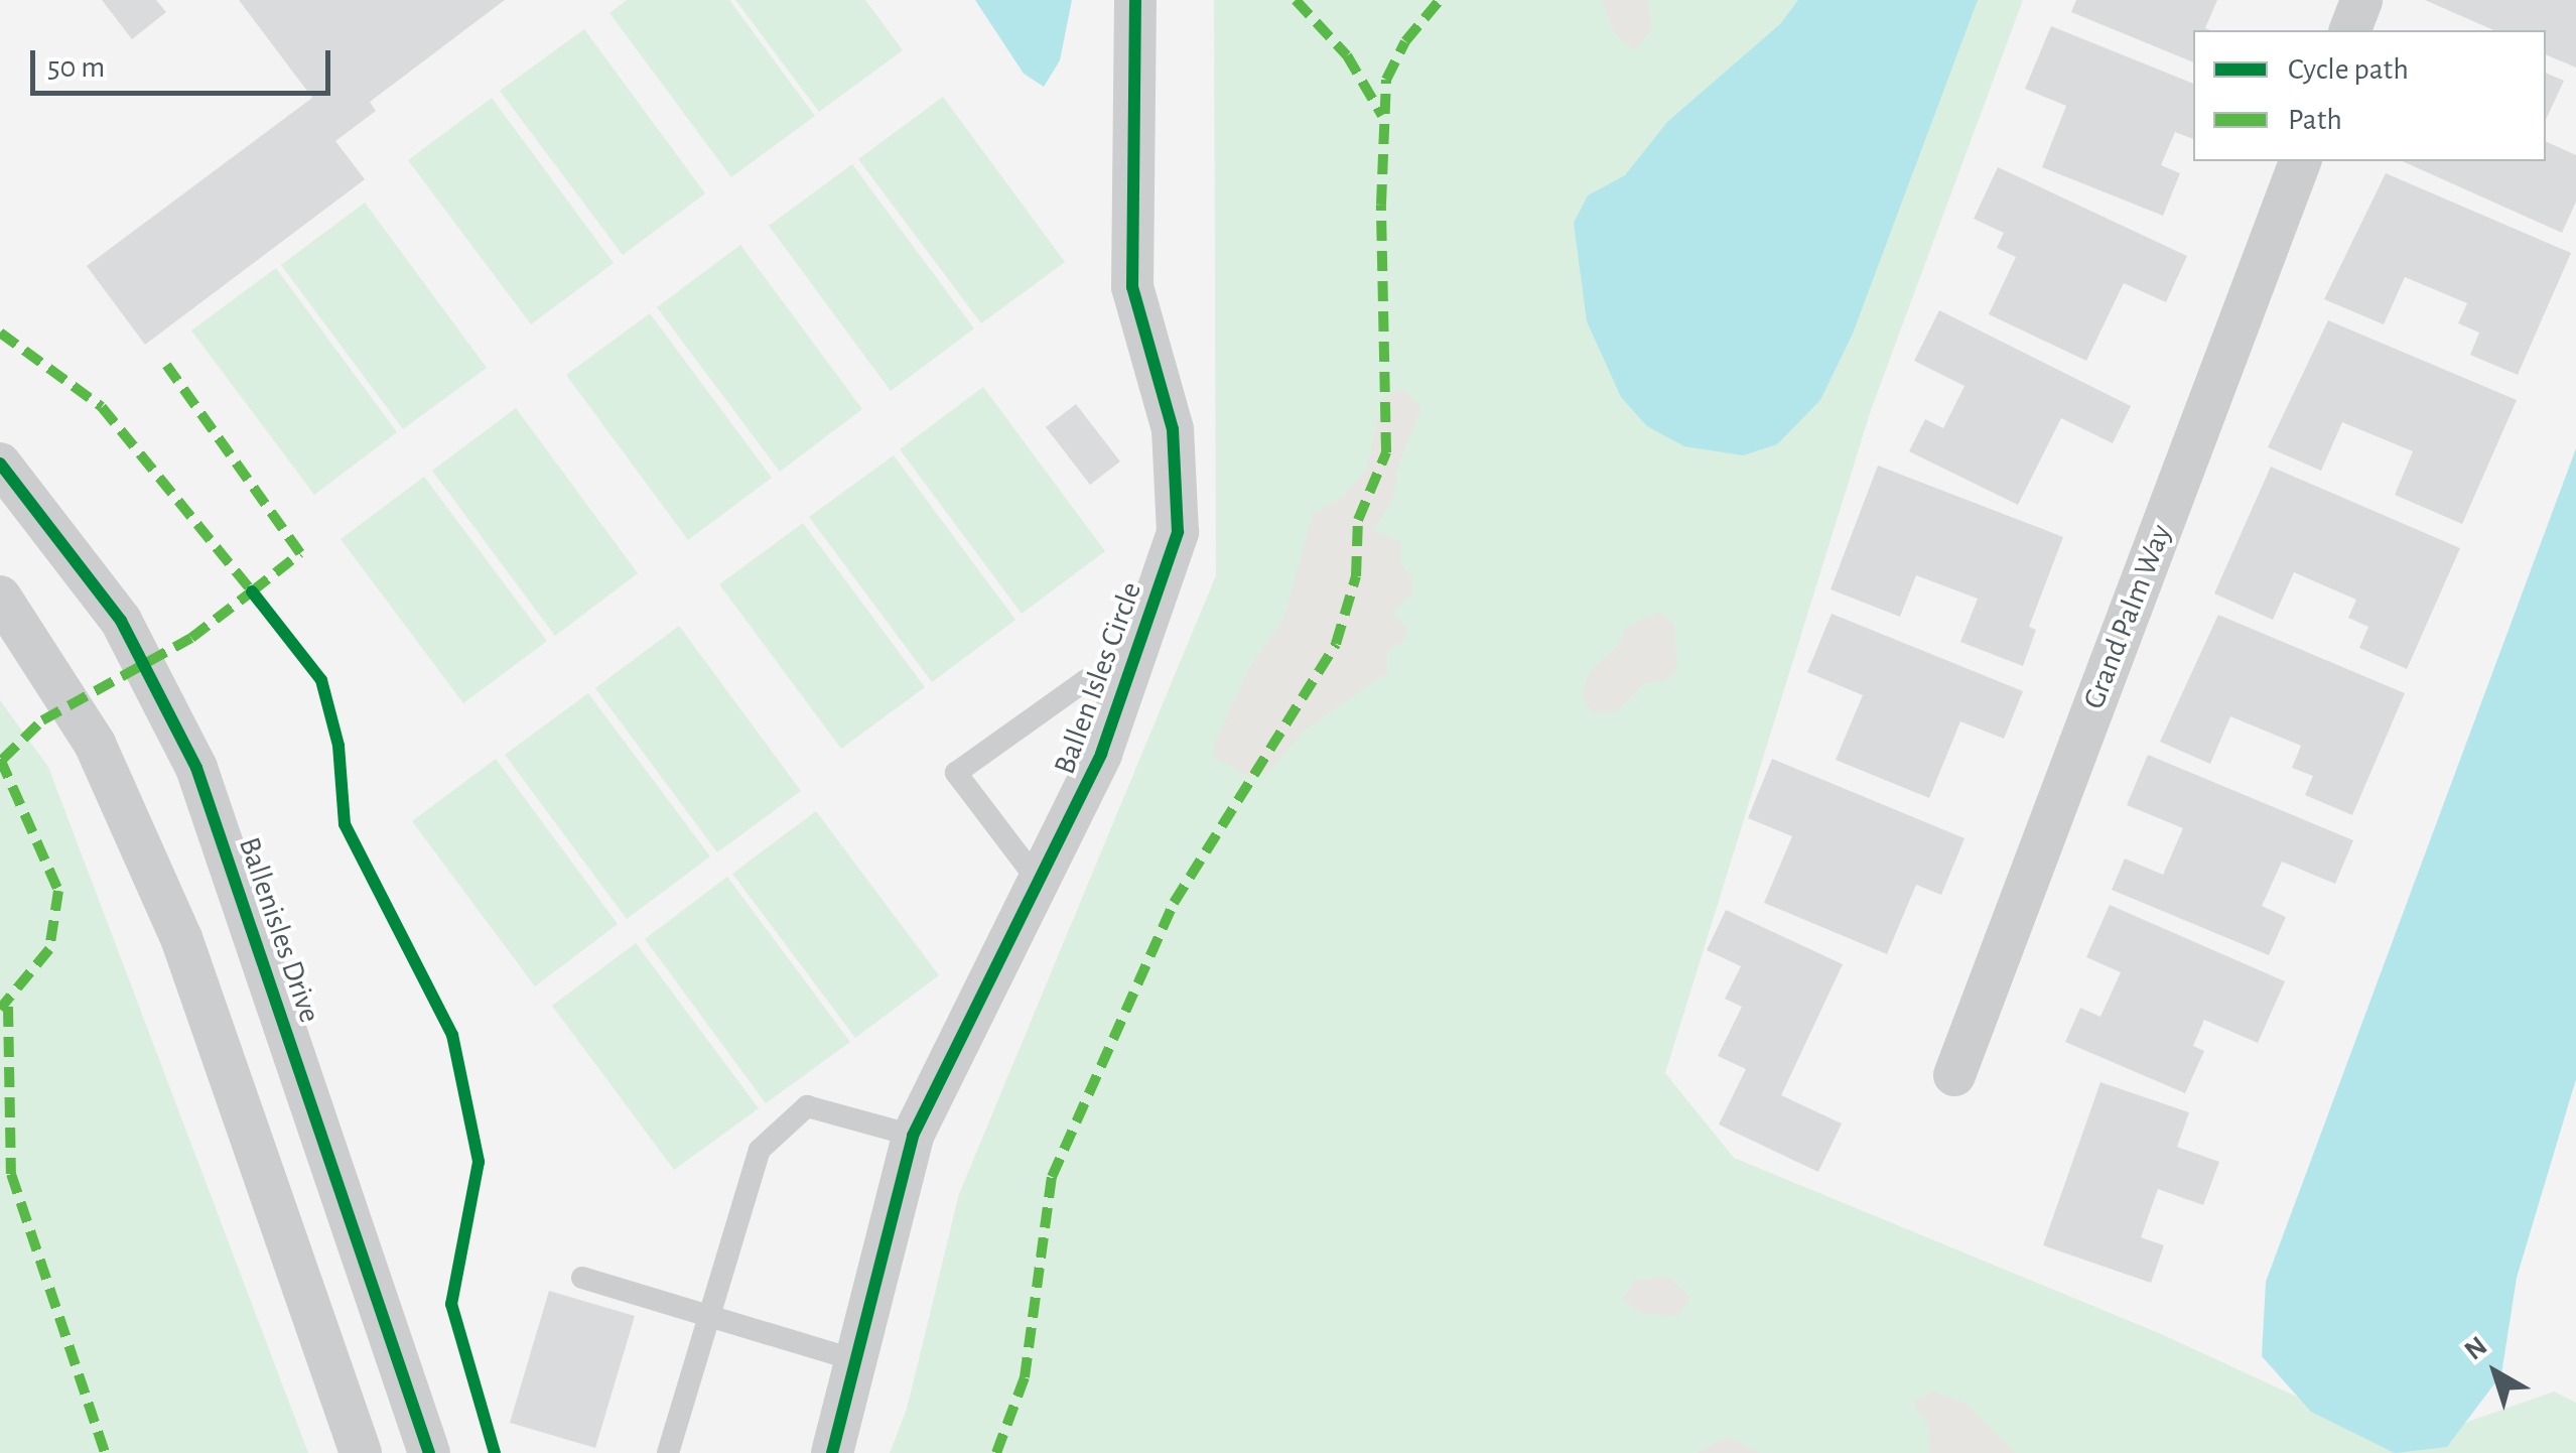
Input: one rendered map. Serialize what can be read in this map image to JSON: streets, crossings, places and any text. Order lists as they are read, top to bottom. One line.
{"streets":{"street":["Grand Palm Way","Ballen Isles Circle","Ballenisles Drive"]},"legend":["Cycle path","Path"],"scale_bar":"50 m","north":"top left"}
